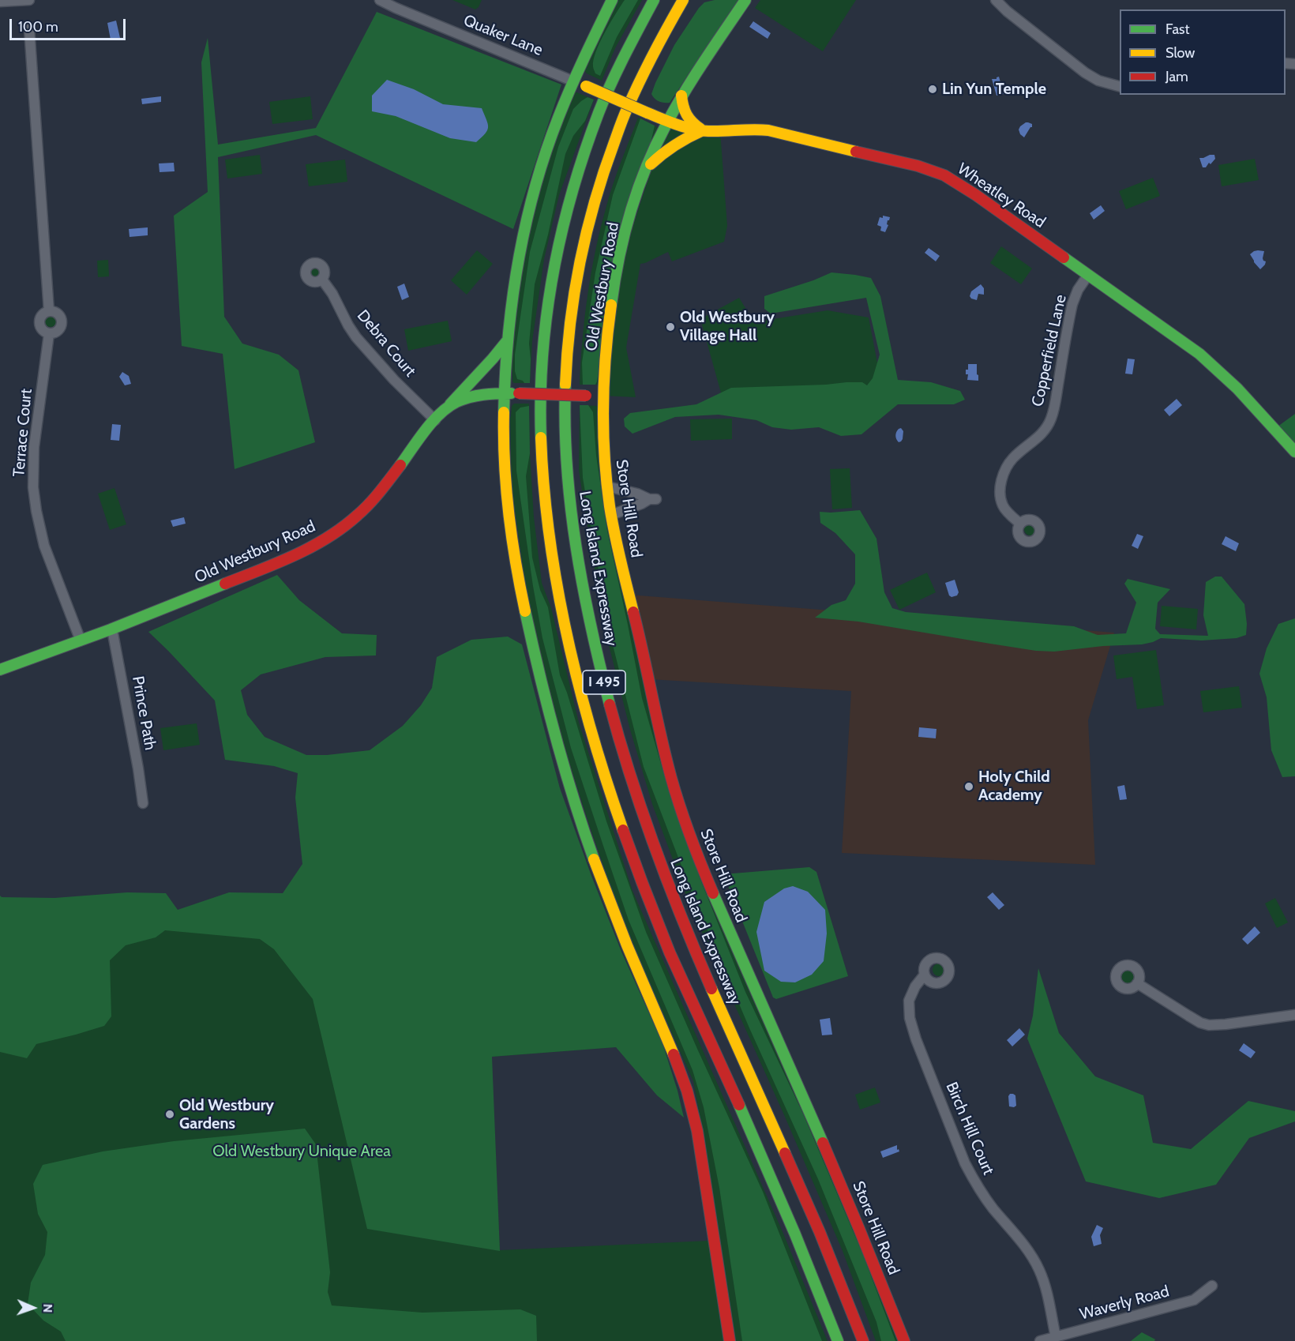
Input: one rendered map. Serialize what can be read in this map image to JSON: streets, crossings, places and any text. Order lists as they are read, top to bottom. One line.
{"streets":{"main road":["Wheatley Road","Old Westbury Road","Store Hill Road","Long Island Expressway","I 495"],"street":["Quaker Lane","Debra Court","Copperfield Lane","Terrace Court","Prince Path","Birch Hill Court","Waverly Road"]},"crossings":[["Quaker Lane","Wheatley Road"],["Wheatley Road","Old Westbury Road"],["Wheatley Road","Copperfield Lane"],["Old Westbury Road","Debra Court"],["Old Westbury Road","Terrace Court"],["Old Westbury Road","Store Hill Road"],["Old Westbury Road","Prince Path"],["Birch Hill Court","Waverly Road"]],"parks":["Old Westbury Unique Area"],"places":["Lin Yun Temple","Old Westbury Village Hall","Holy Child Academy","Old Westbury Gardens"],"legend":["Fast","Slow","Jam"],"scale_bar":"100 m","north":"right"}
